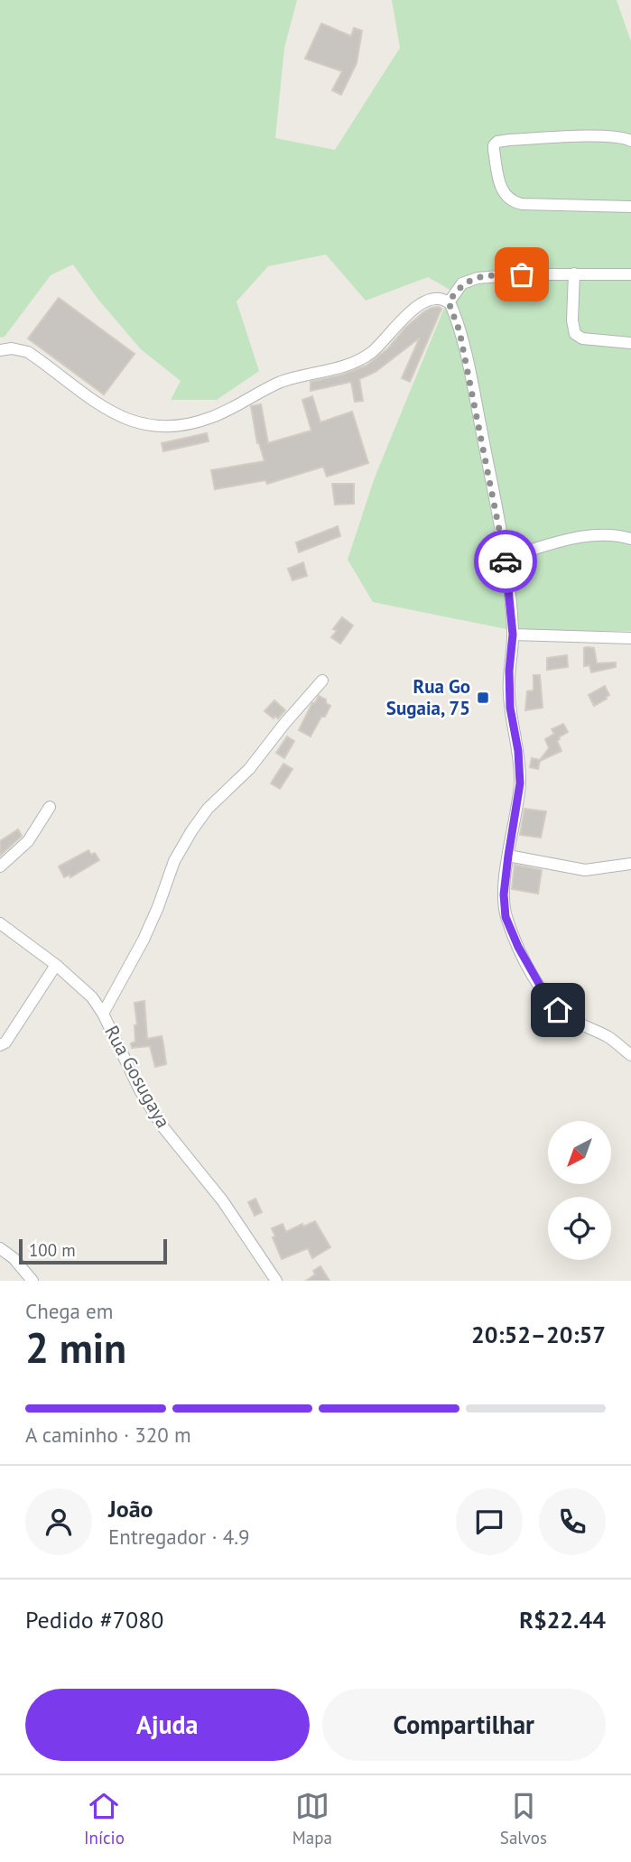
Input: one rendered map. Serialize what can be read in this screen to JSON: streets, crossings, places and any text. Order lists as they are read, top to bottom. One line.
{"streets":{"street":["Rua Gosugaya"]},"places":{"transit":["Rua Go Sugaia, 75"]},"scale_bar":"100 m","north":"bottom left","page":{"scale":"100 m","heading":["2 min","Chega em","20:52–20:57"],"panel":["João","Entregador · 4.9","Pedido #7080","R$22.44"],"bar":"A caminho · 320 m","buttons":["Ajuda","Compartilhar"],"tabs":["Início","Mapa","Salvos"]}}
